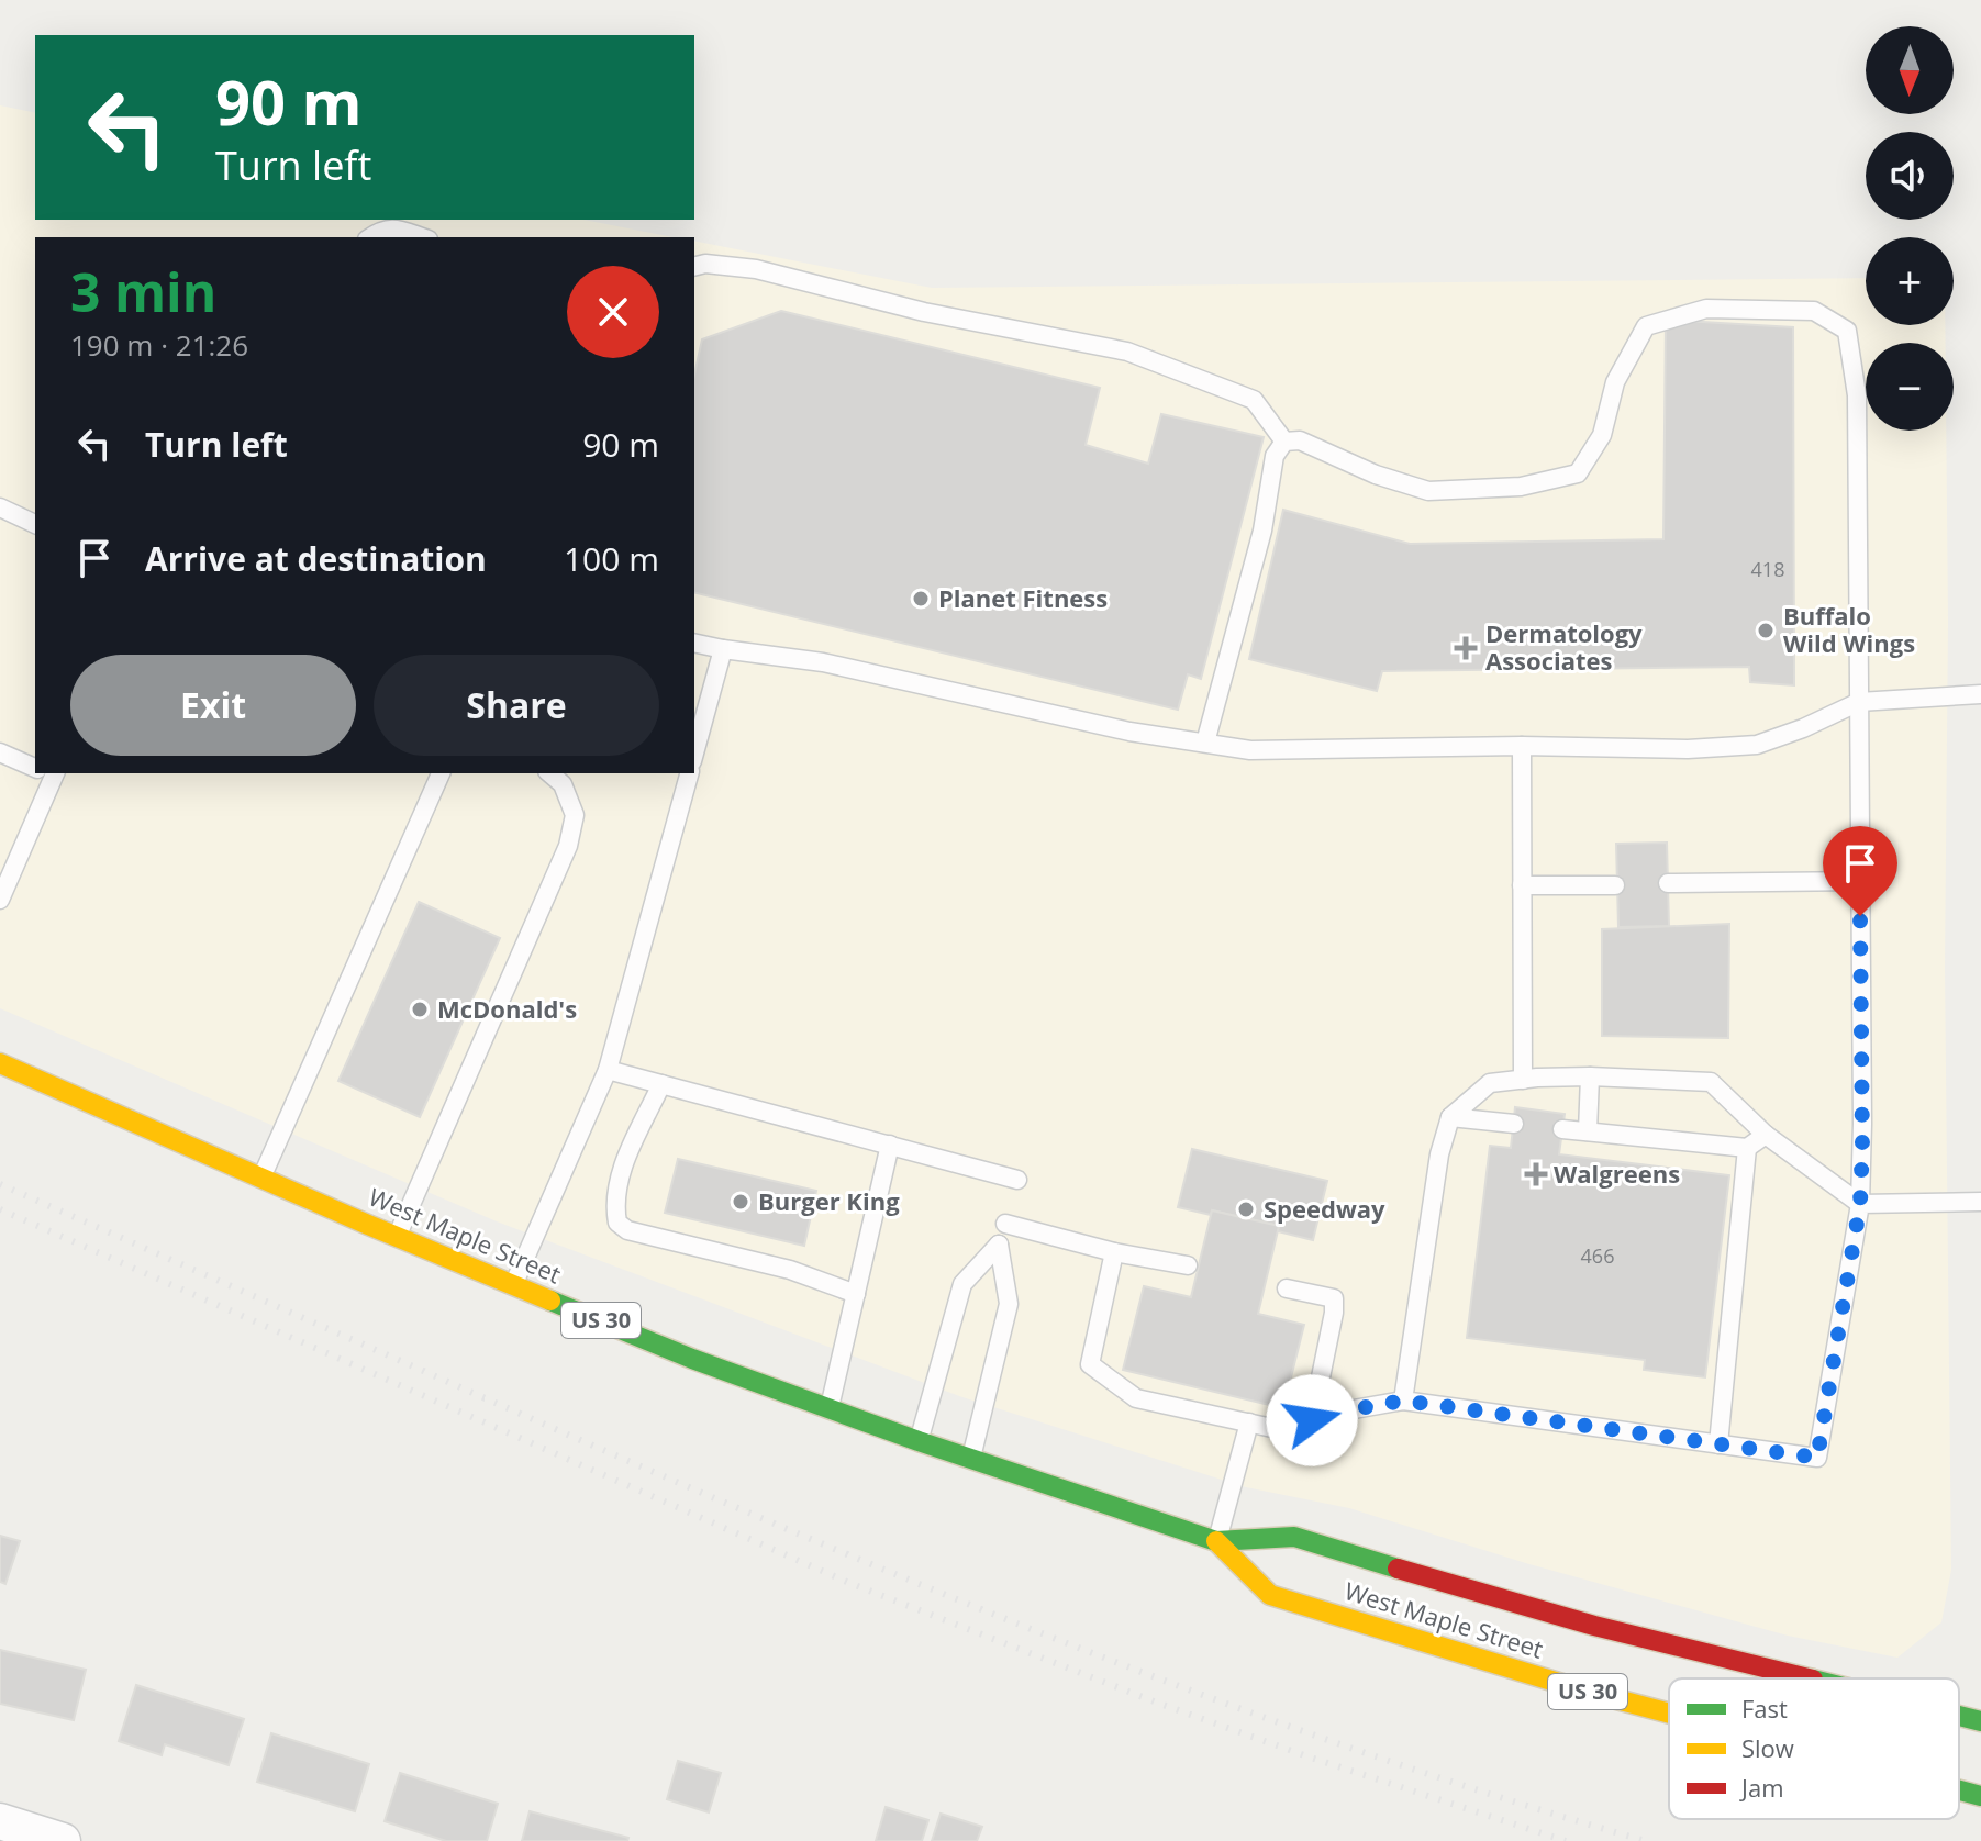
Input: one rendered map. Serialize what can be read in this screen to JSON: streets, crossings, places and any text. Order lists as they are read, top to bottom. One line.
{"streets":{"main road":["West Maple Street","US 30"]},"places":{"other":["Planet Fitness","Buffalo Wild Wings","McDonald's","Burger King","Speedway"],"health":["Dermatology Associates","Walgreens"]},"house_numbers":["418","466"],"legend":["Fast","Slow","Jam"],"north":"bottom","page":{"map_buttons":["+","−"],"turn":["90 m","Turn left"],"heading":["3 min","190 m · 21:26"],"list":[{"name":"Turn left","value":"90 m"},{"name":"Arrive at destination","value":"100 m"}],"buttons":["Exit","Share"]}}
